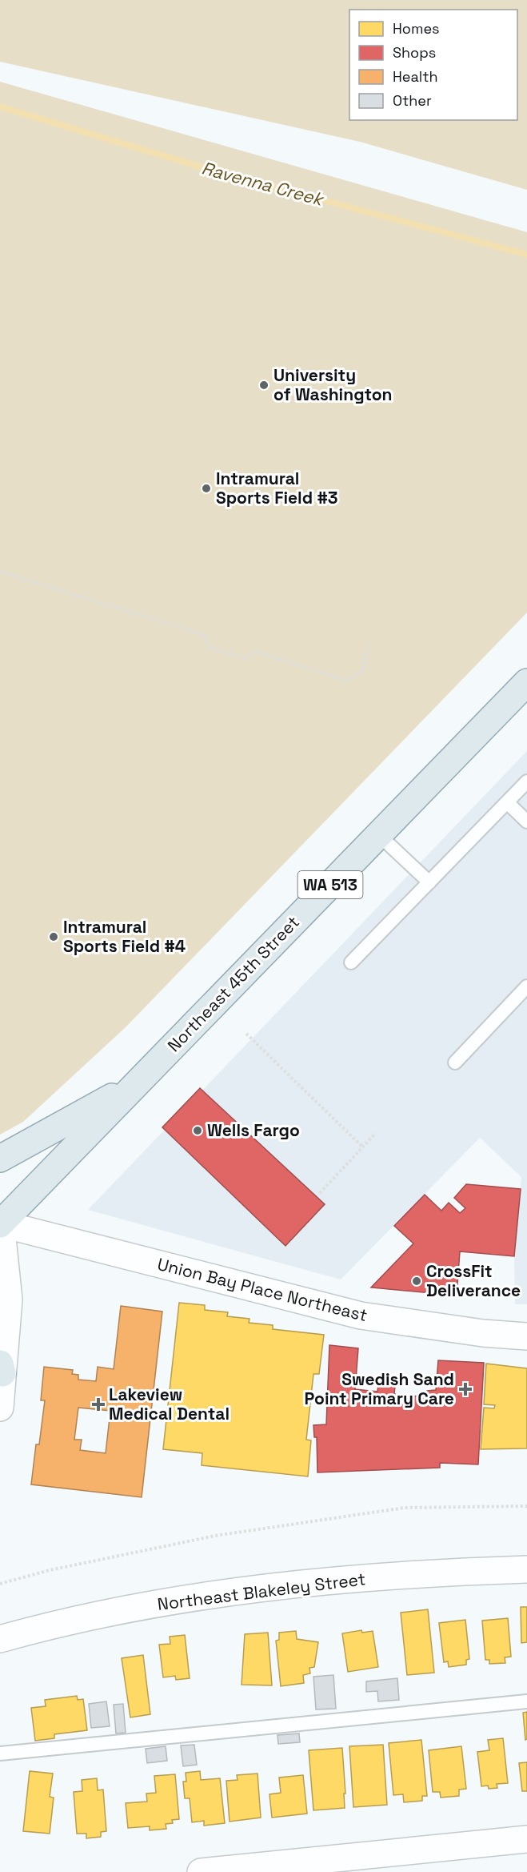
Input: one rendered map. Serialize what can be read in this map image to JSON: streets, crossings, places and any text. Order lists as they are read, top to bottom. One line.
{"streets":{"main road":["WA 513","Northeast 45th Street"],"street":["Union Bay Place Northeast","Northeast Blakeley Street"]},"crossings":[["Northeast 45th Street","Union Bay Place Northeast"]],"water":["Ravenna Creek"],"places":{"other":["University of Washington","Intramural Sports Field #3","Intramural Sports Field #4","Wells Fargo","CrossFit Deliverance"],"health":["Swedish Sand Point Primary Care","Lakeview Medical Dental"]},"legend":["Homes","Shops","Health","Other"]}
